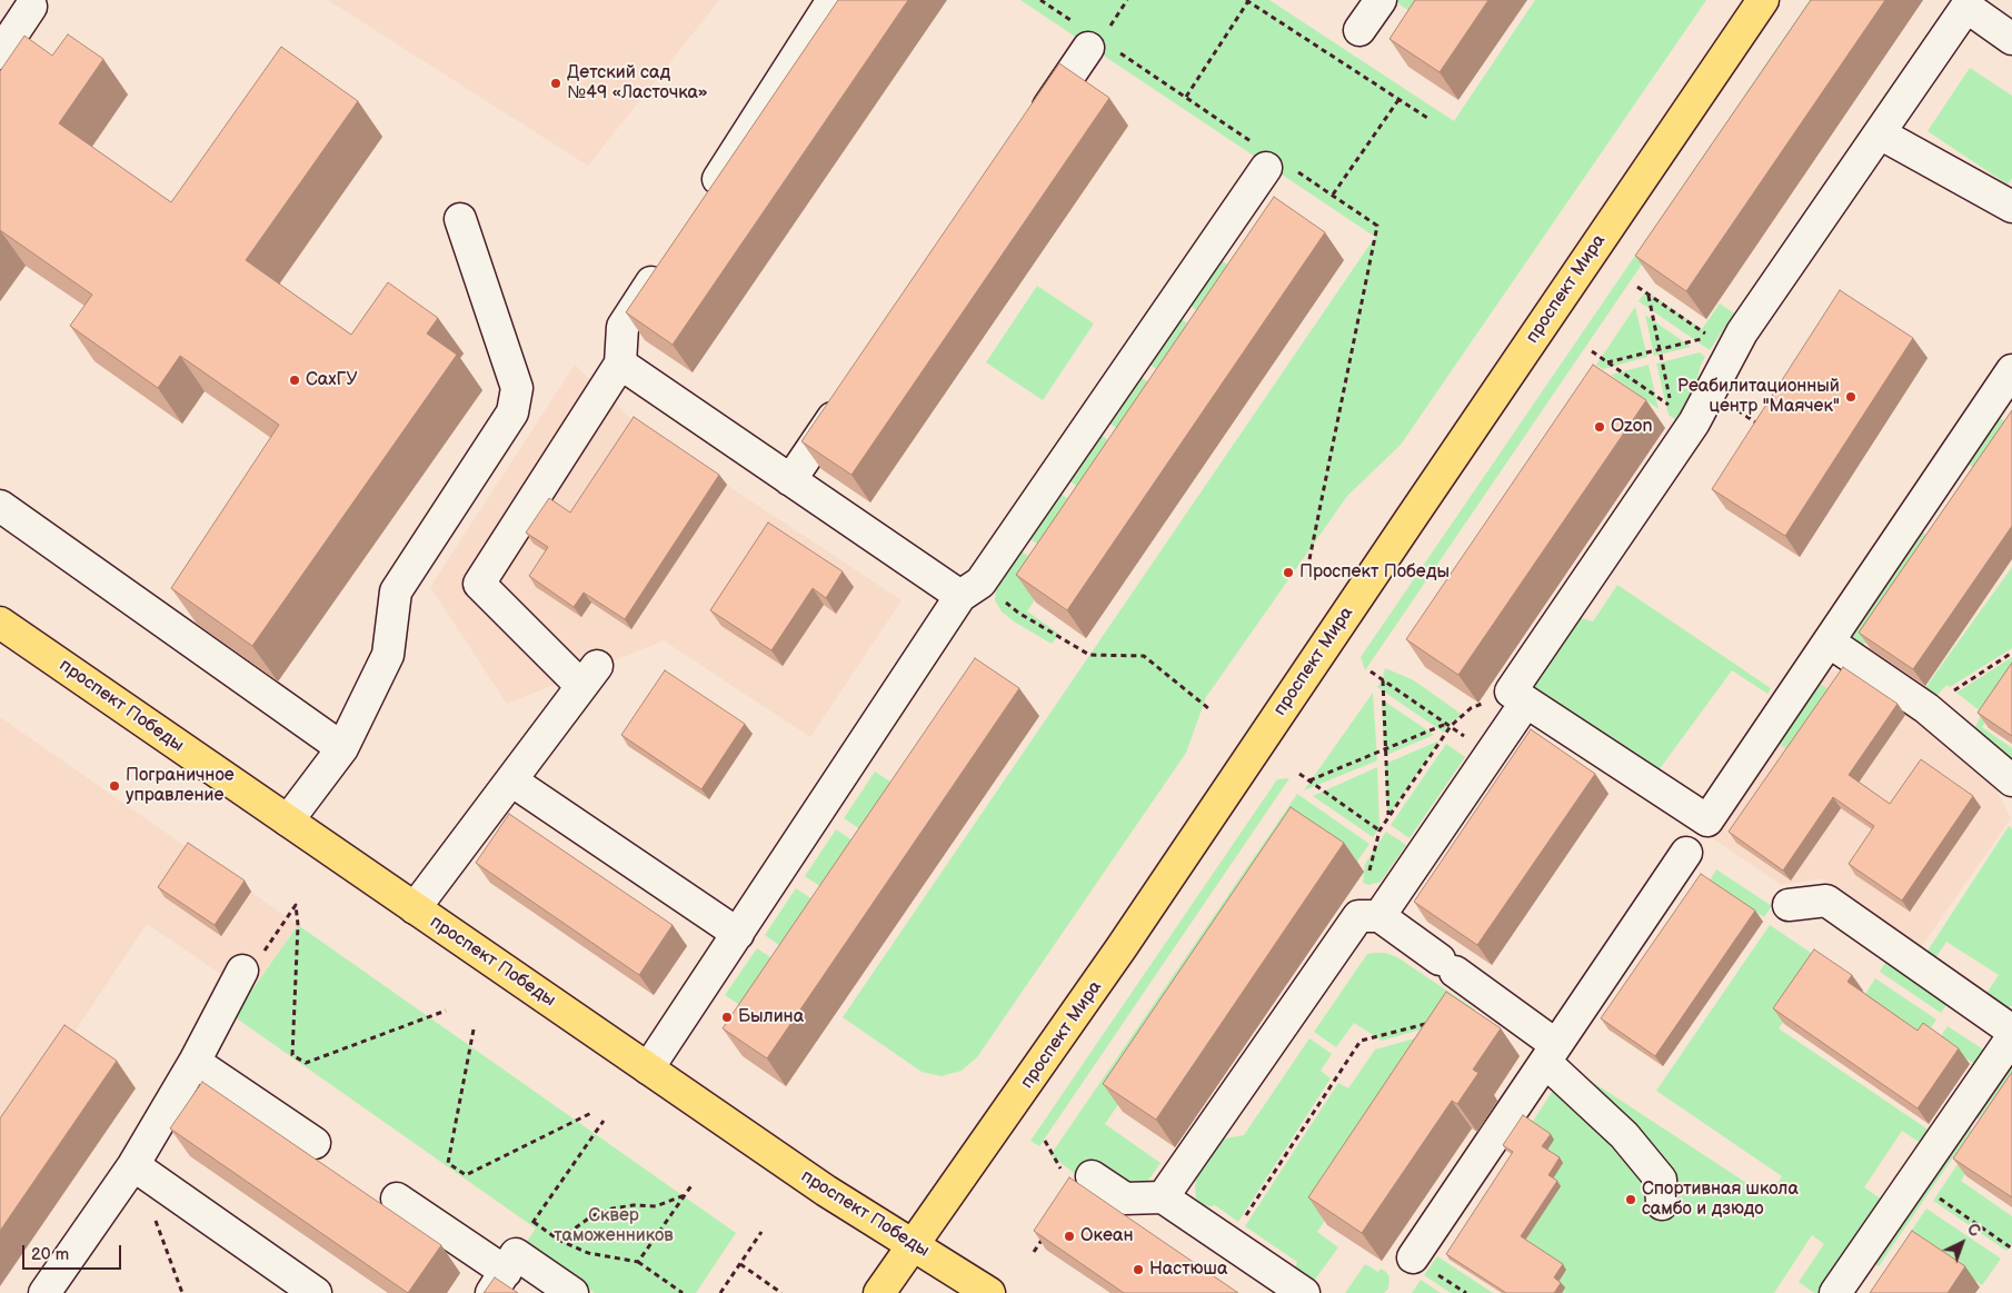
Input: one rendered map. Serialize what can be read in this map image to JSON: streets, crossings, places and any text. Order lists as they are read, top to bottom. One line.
{"streets":{"main road":["проспект Мира","проспект Победы"]},"crossings":[["проспект Мира","проспект Победы"]],"parks":["Сквер таможенников"],"places":["Детский сад №49 «Ласточка»","СахГУ","Реабилитационный центр \"Маячек\"","Ozon","Проспект Победы","Пограничное управление","Былина","Спортивная школа самбо и дзюдо","Океан","Настюша"],"scale_bar":"20 m","north":"top right"}
